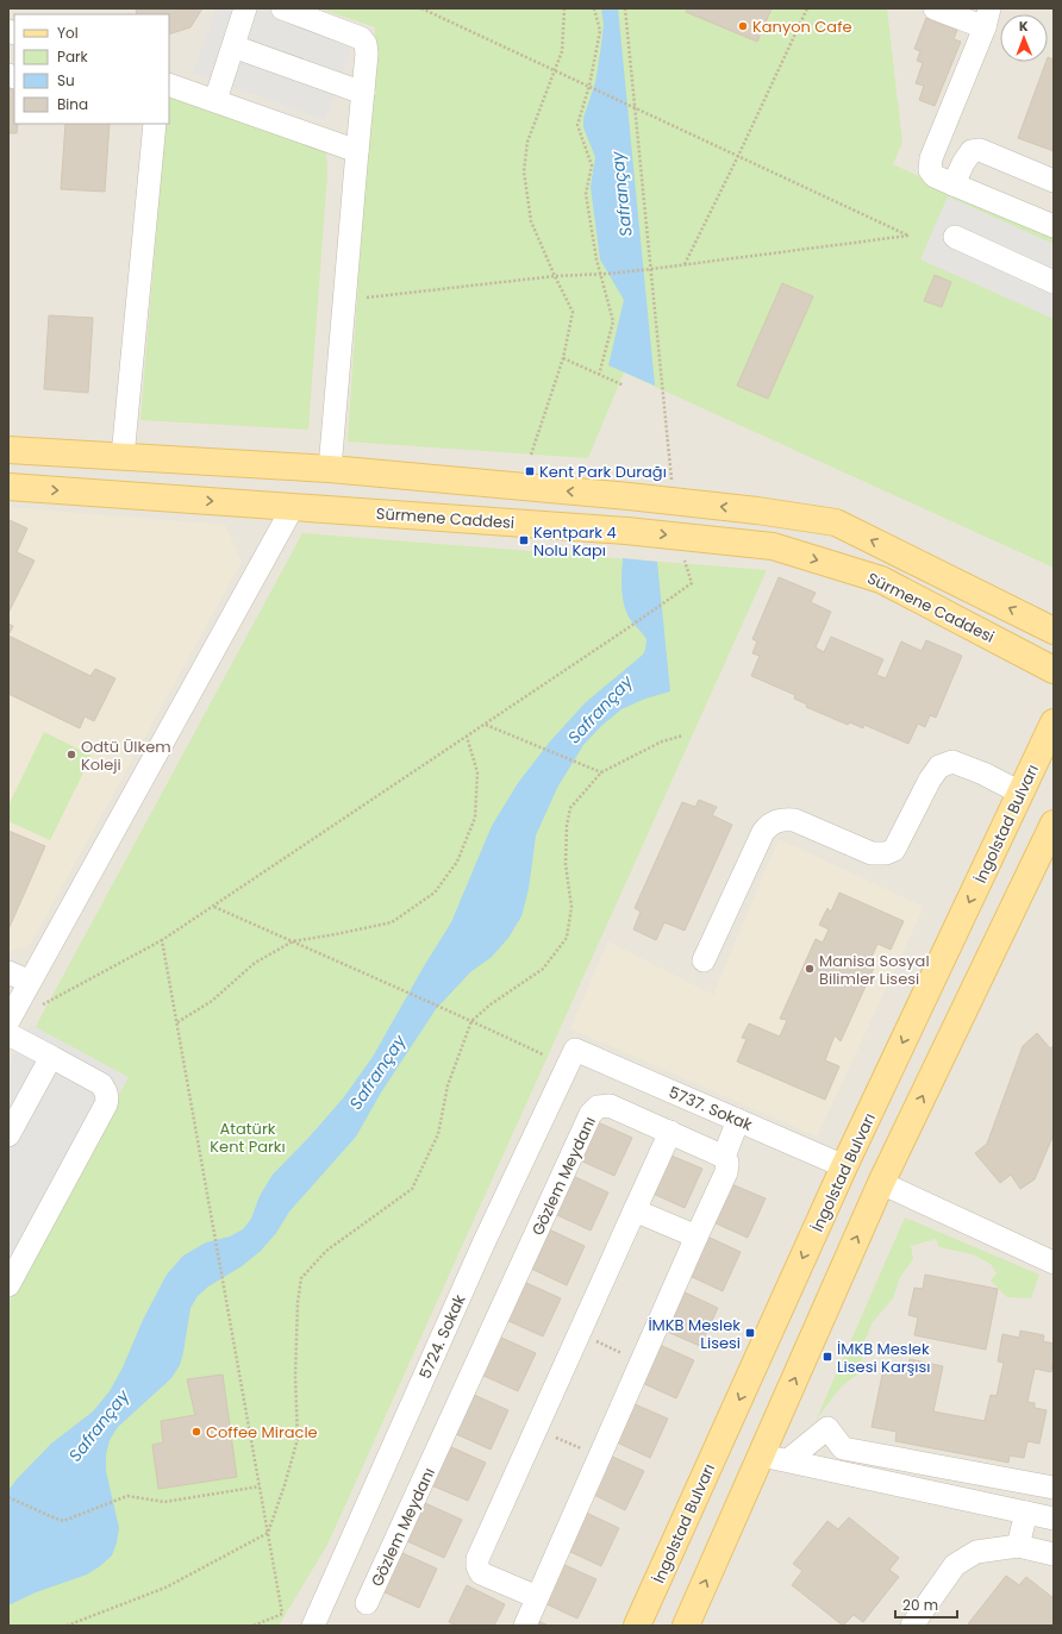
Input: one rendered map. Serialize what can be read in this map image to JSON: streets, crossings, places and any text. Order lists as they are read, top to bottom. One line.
{"streets":{"main road":["Sürmene Caddesi","İngolstad Bulvarı"],"street":["5737. Sokak","Gözlem Meydanı","5724. Sokak"]},"crossings":[["İngolstad Bulvarı","5737. Sokak"],["5737. Sokak","5724. Sokak"]],"water":["Safrançay"],"parks":["Atatürk Kent Parkı"],"places":{"other":["Kanyon Cafe","Odtü Ülkem Koleji","Manisa Sosyal Bilimler Lisesi","Coffee Miracle"],"transit":["Kent Park Durağı","Kentpark 4 Nolu Kapı","İMKB Meslek Lisesi","İMKB Meslek Lisesi Karşısı"]},"legend":["Yol","Park","Su","Bina"],"scale_bar":"20 m","north":"top"}
